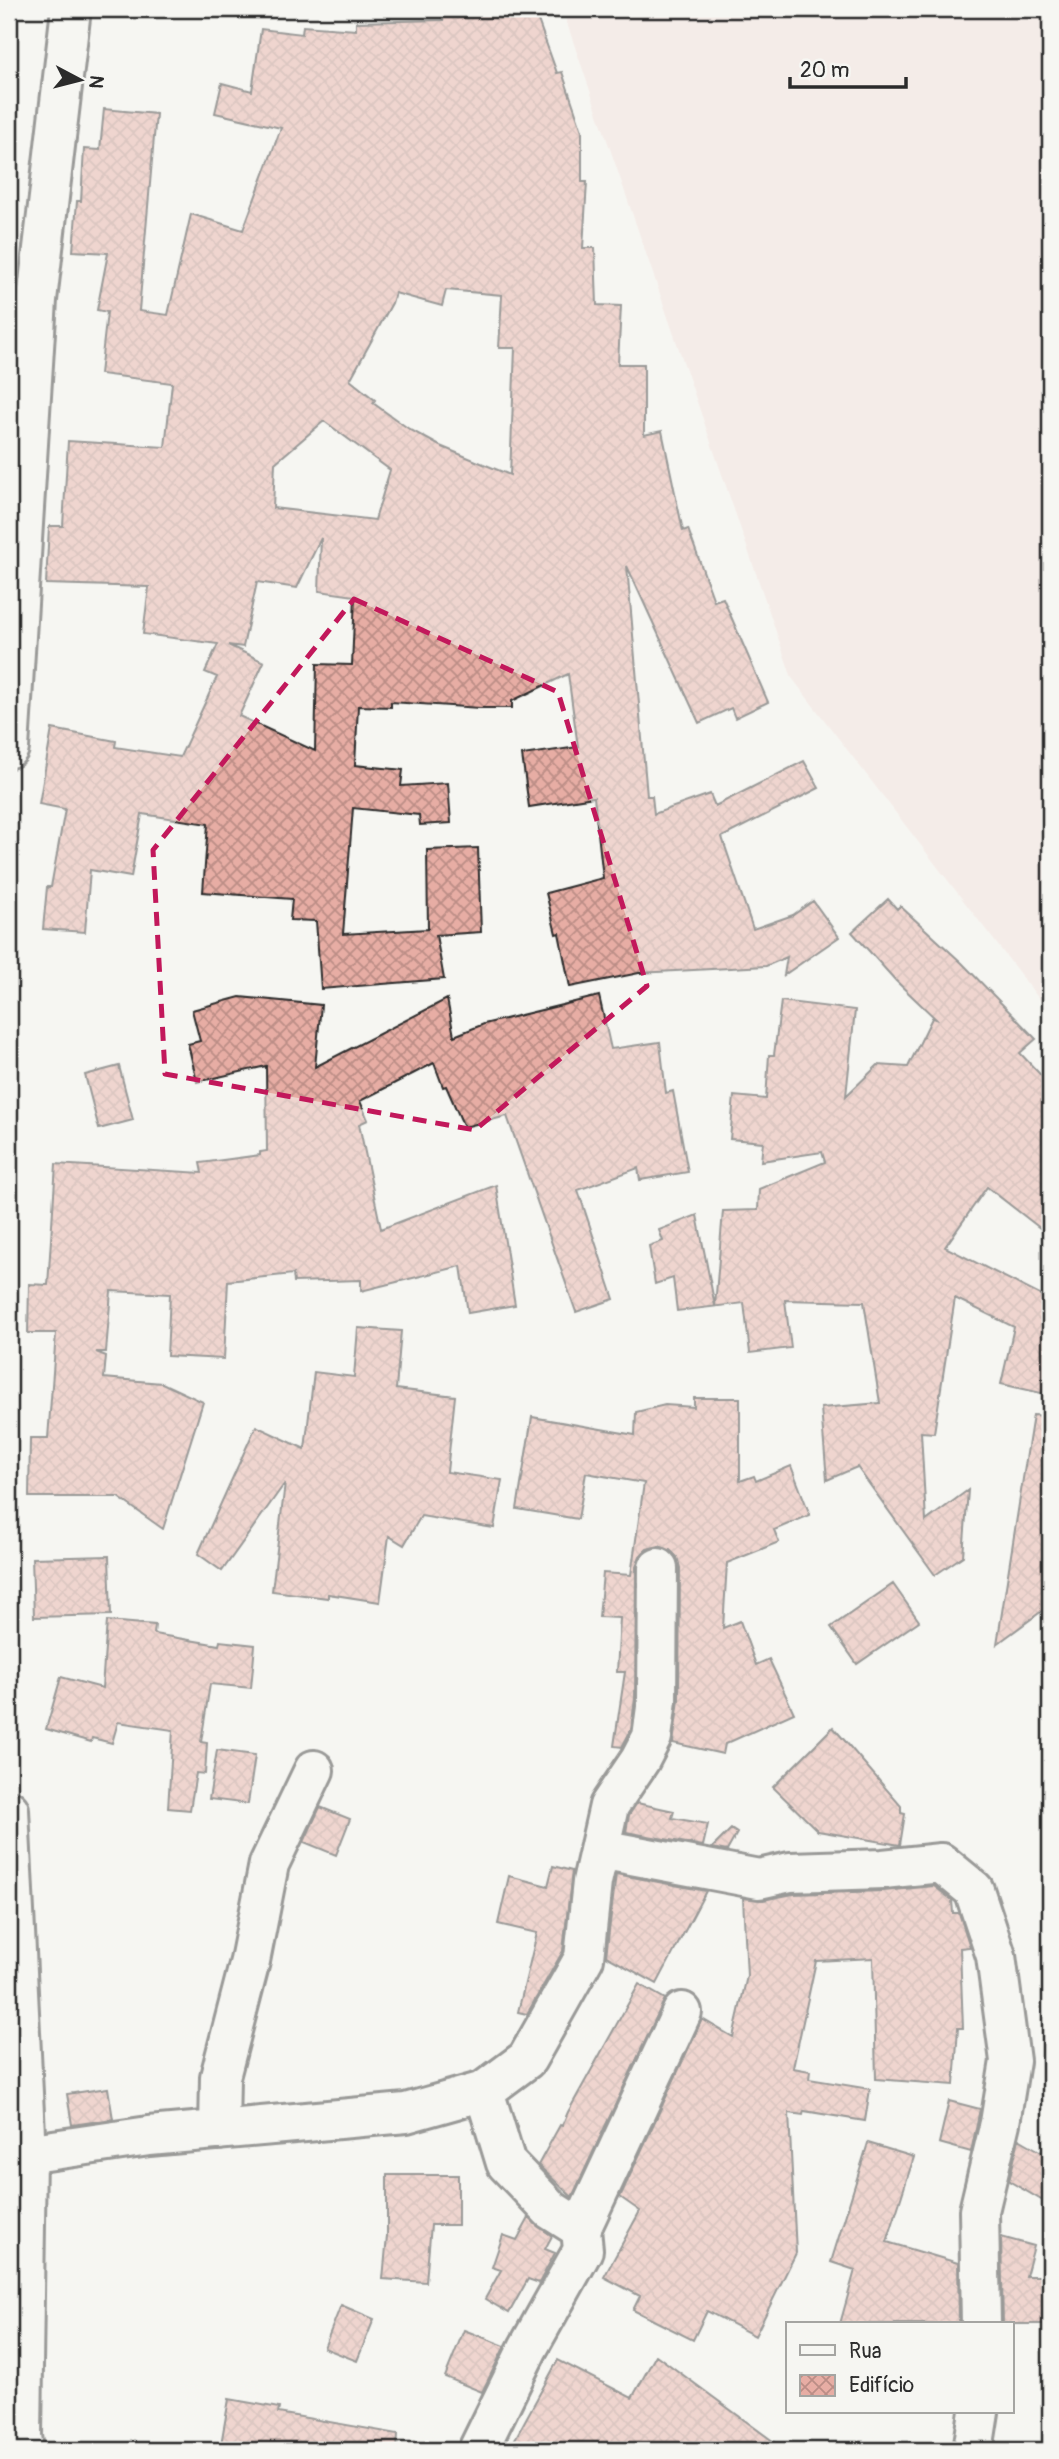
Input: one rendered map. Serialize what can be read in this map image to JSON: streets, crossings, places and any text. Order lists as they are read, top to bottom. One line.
{"legend":["Rua","Edifício"],"scale_bar":"20 m","north":"right"}
